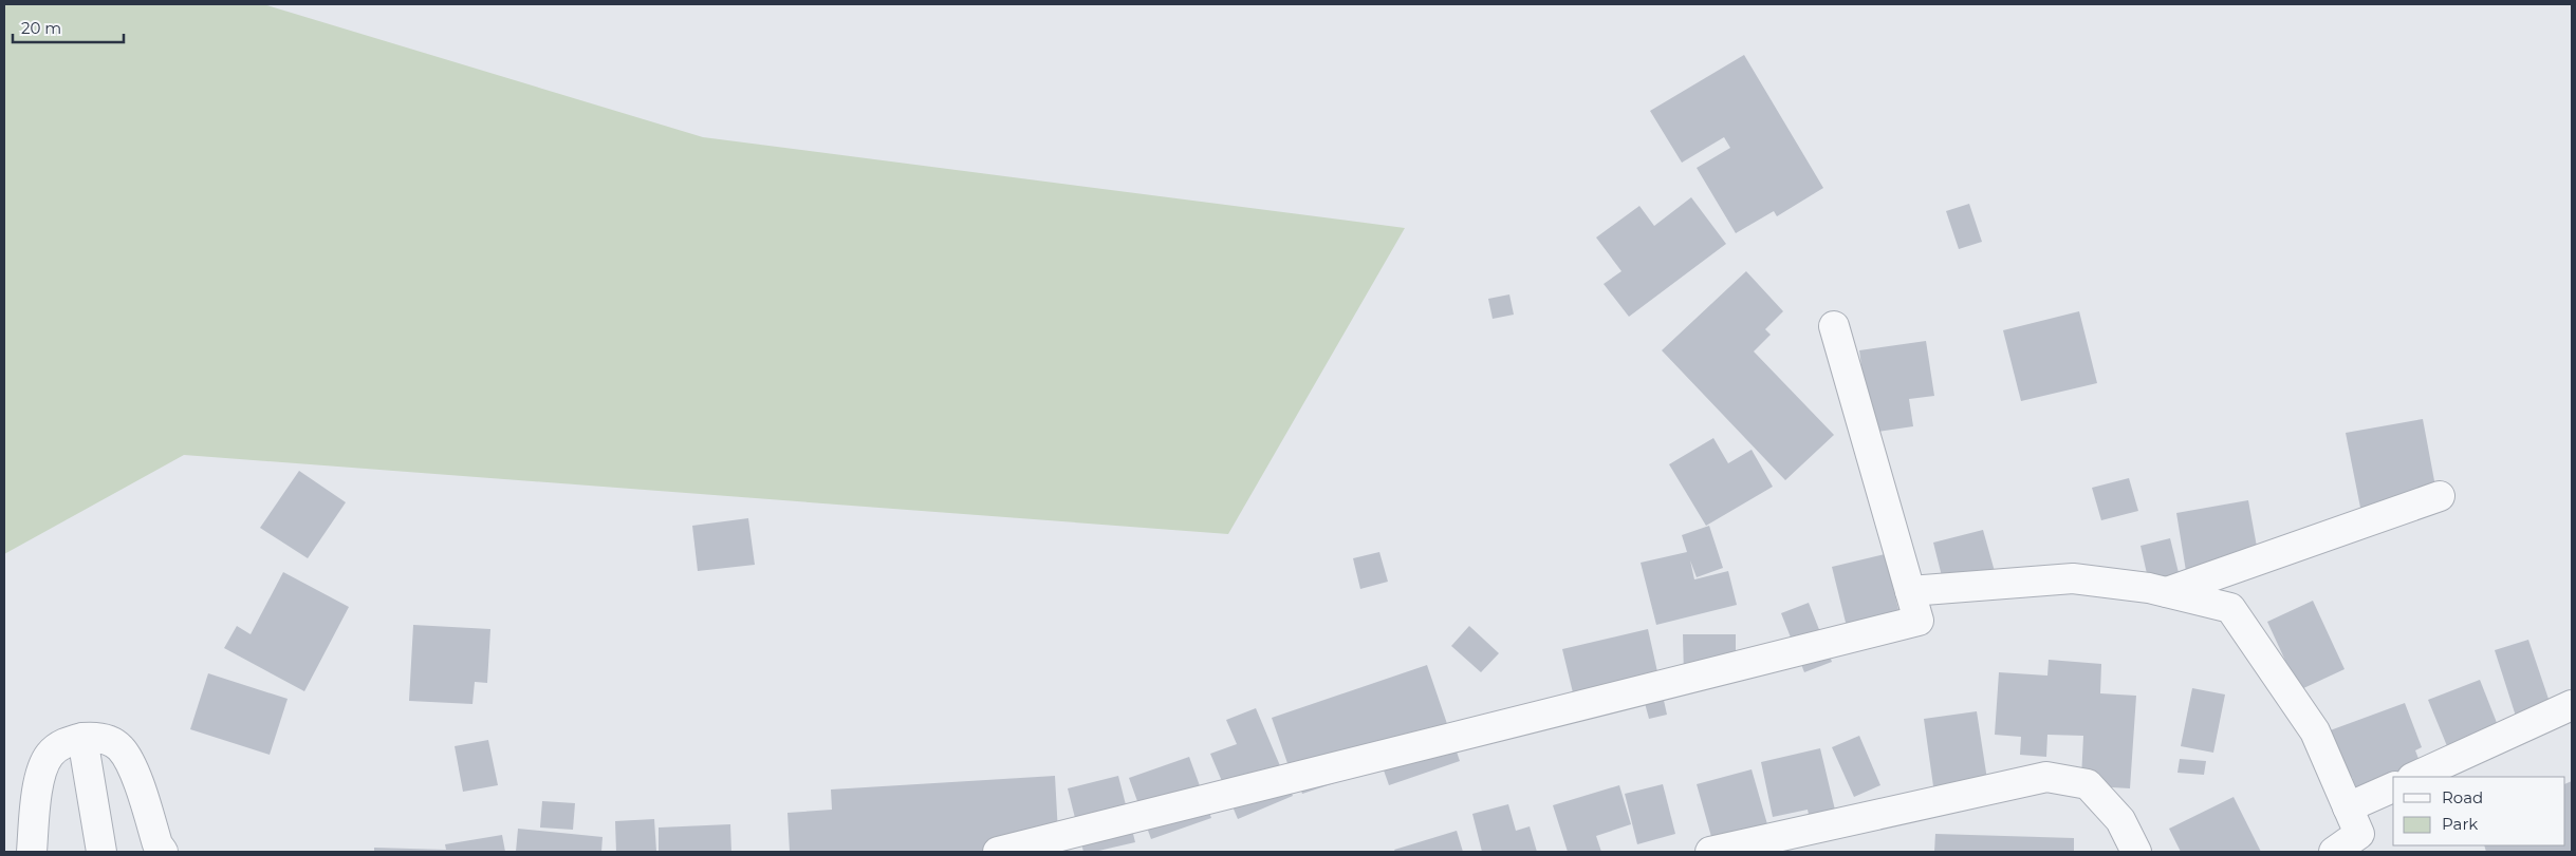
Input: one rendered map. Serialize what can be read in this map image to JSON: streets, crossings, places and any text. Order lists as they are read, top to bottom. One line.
{"legend":["Road","Park"],"scale_bar":"20 m"}
